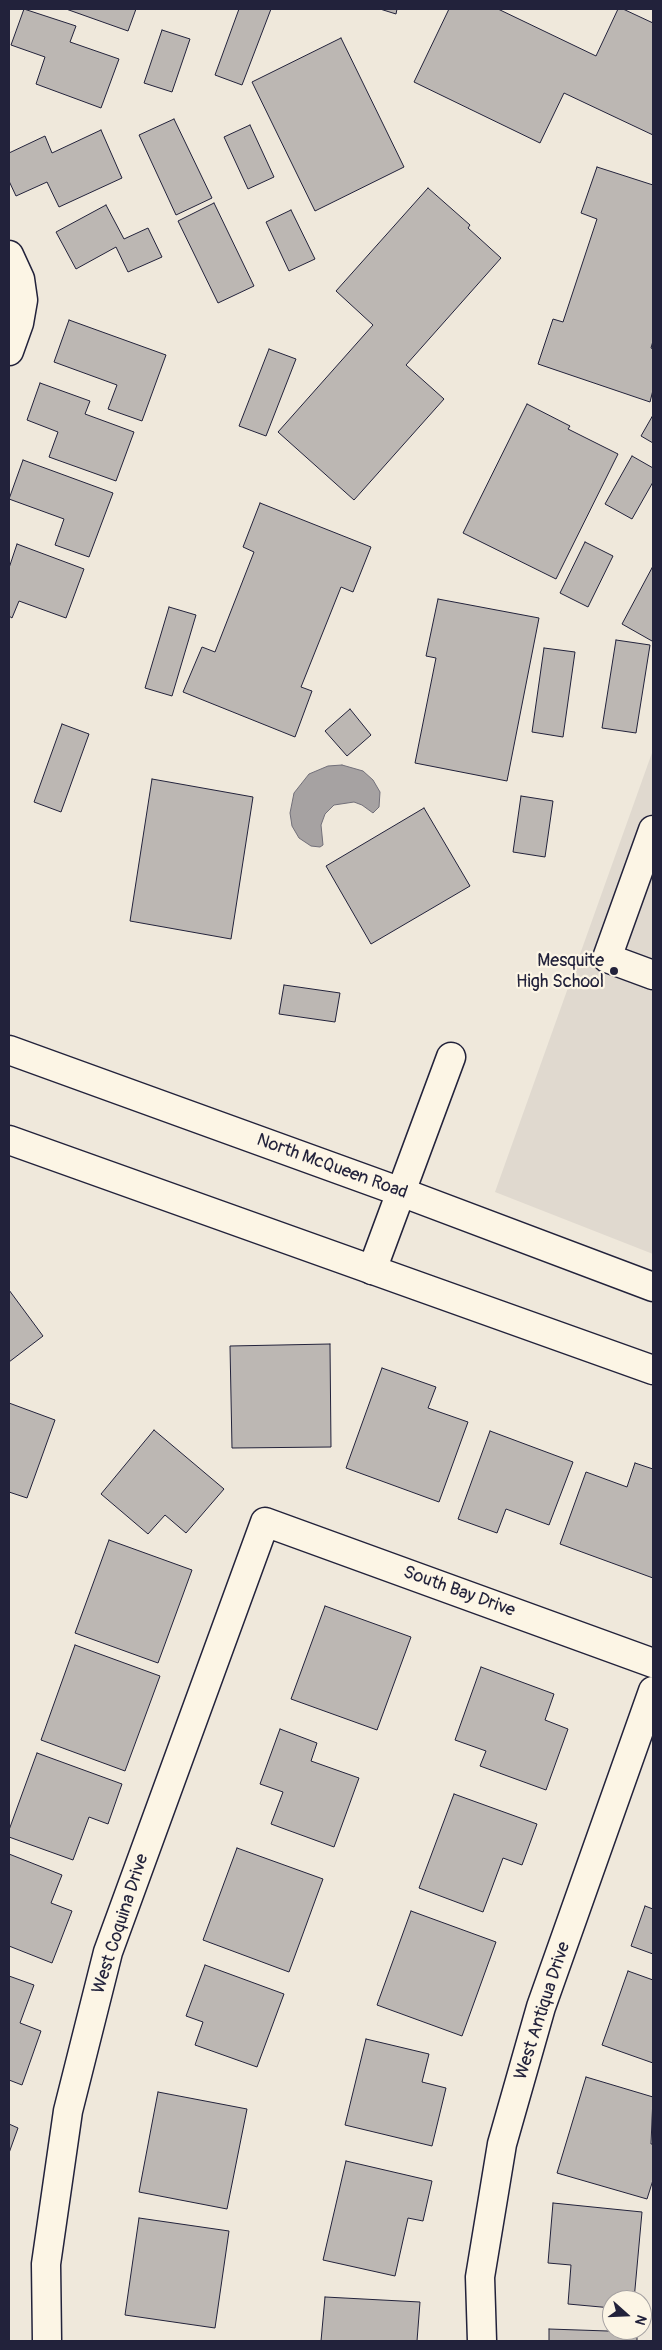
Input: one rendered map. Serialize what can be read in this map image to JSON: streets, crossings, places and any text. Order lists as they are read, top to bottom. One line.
{"streets":{"street":["North McQueen Road","South Bay Drive","West Coquina Drive","West Antiqua Drive"]},"crossings":[["South Bay Drive","West Coquina Drive"]],"places":["Mesquite High School"],"north":"right"}
